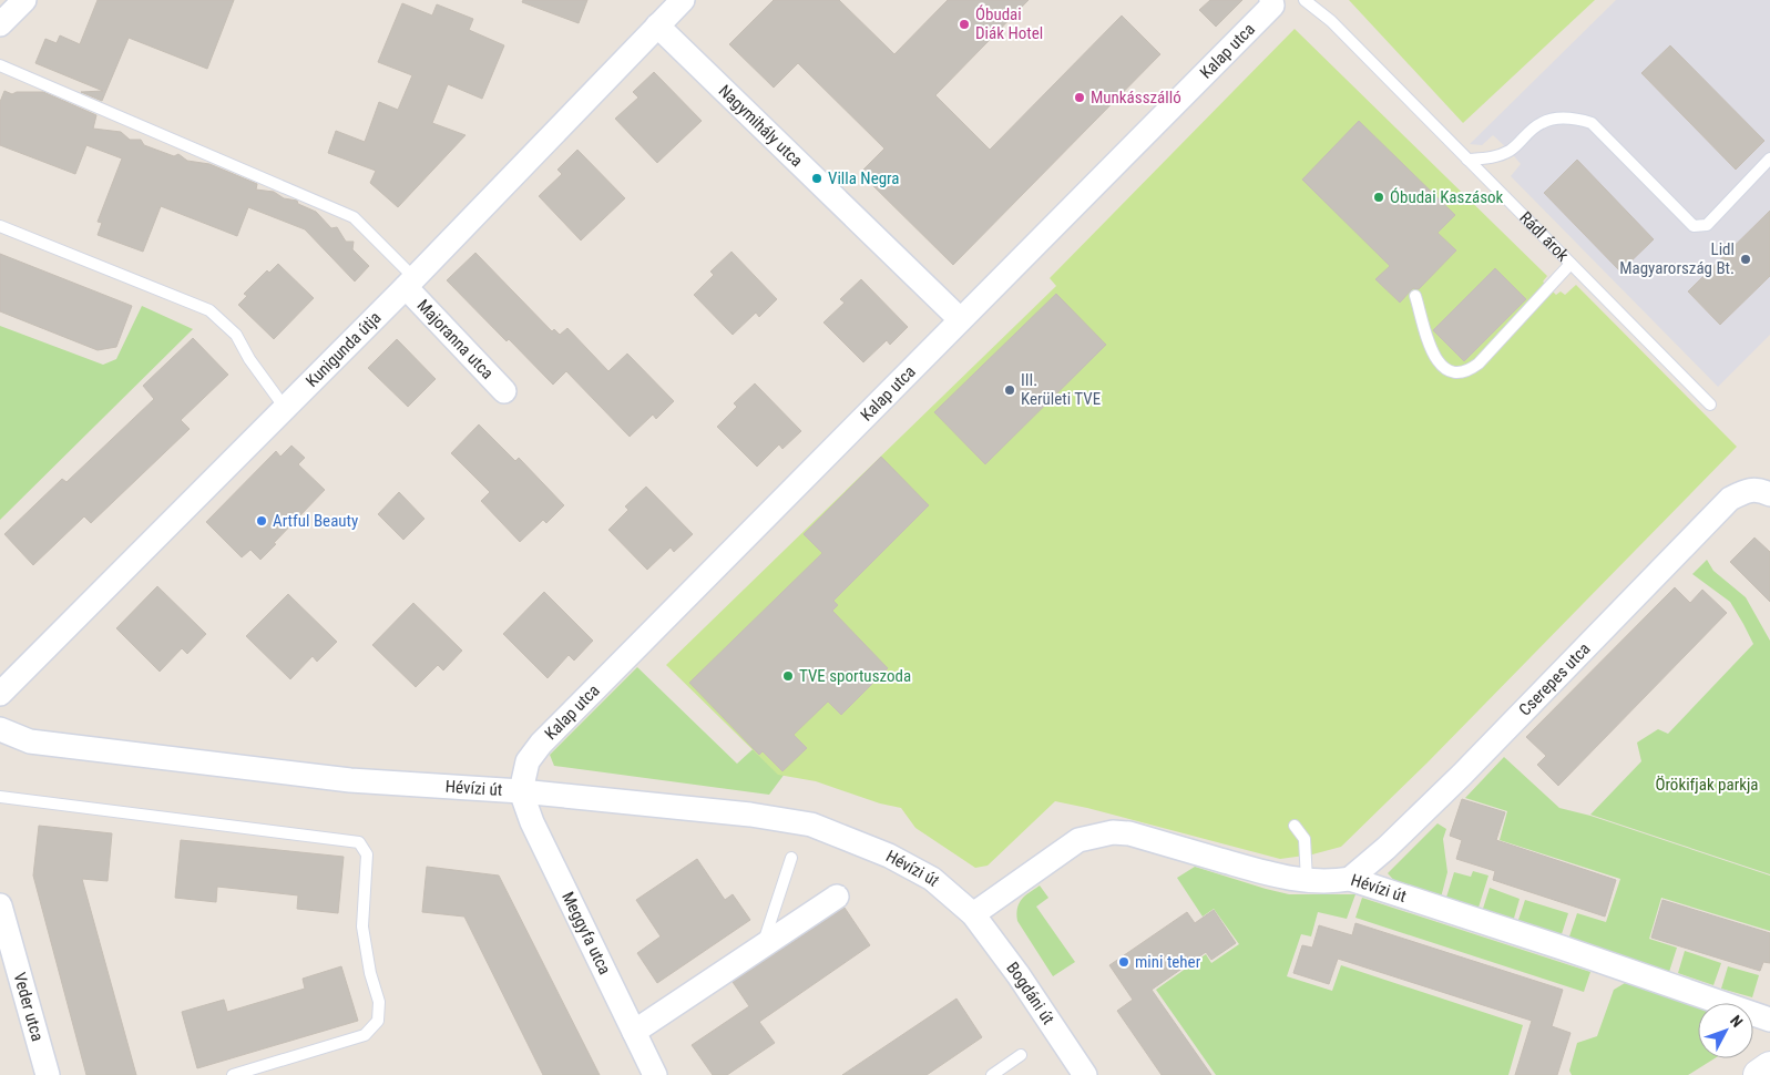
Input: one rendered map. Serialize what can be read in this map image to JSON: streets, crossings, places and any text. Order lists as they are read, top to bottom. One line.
{"streets":{"street":["Kalap utca","Nagymihály utca","Majoranna utca","Kunigunda útja","Cserepes utca","Hévízi út","Meggyfa utca","Bogdáni út","Veder utca"],"lane":["Rádl árok"]},"crossings":[["Kalap utca","Nagymihály utca"],["Kalap utca","Hévízi út"],["Kalap utca","Meggyfa utca"],["Nagymihály utca","Kunigunda útja"],["Majoranna utca","Kunigunda útja"],["Cserepes utca","Hévízi út"],["Hévízi út","Meggyfa utca"],["Hévízi út","Bogdáni út"]],"parks":["Örökifjak parkja"],"places":["Óbudai Diák Hotel","Munkásszálló","Villa Negra","Óbudai Kaszások","Lidl Magyarország Bt.","III. Kerületi TVE","Artful Beauty","TVE sportuszoda","mini teher"],"north":"top right"}
